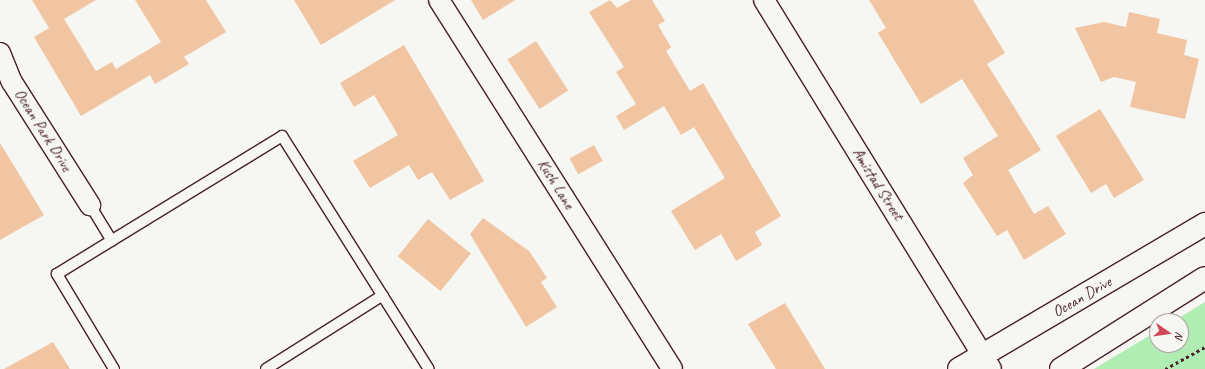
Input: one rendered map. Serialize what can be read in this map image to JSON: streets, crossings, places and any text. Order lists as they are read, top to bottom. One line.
{"streets":{"main road":["Ocean Drive"],"street":["Ocean Park Drive","Kush Lane","Amistad Street"]},"crossings":[["Amistad Street","Ocean Drive"]],"north":"right"}
